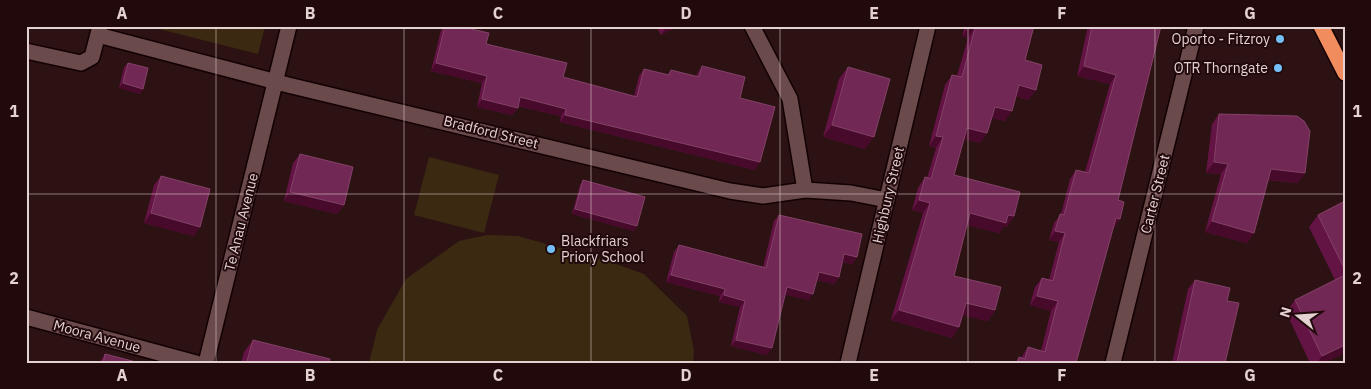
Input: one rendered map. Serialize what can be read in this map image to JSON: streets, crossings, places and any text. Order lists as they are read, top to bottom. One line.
{"streets":{"street":["Bradford Street","Carter Street","Highbury Street","Te Anau Avenue","Moora Avenue"]},"crossings":[["Bradford Street","Highbury Street"],["Bradford Street","Te Anau Avenue"]],"places":["Oporto - Fitzroy","OTR Thorngate","Blackfriars Priory School"],"north":"left","grid":{"columns":["A","B","C","D","E","F","G"],"rows":["1","2"]}}
